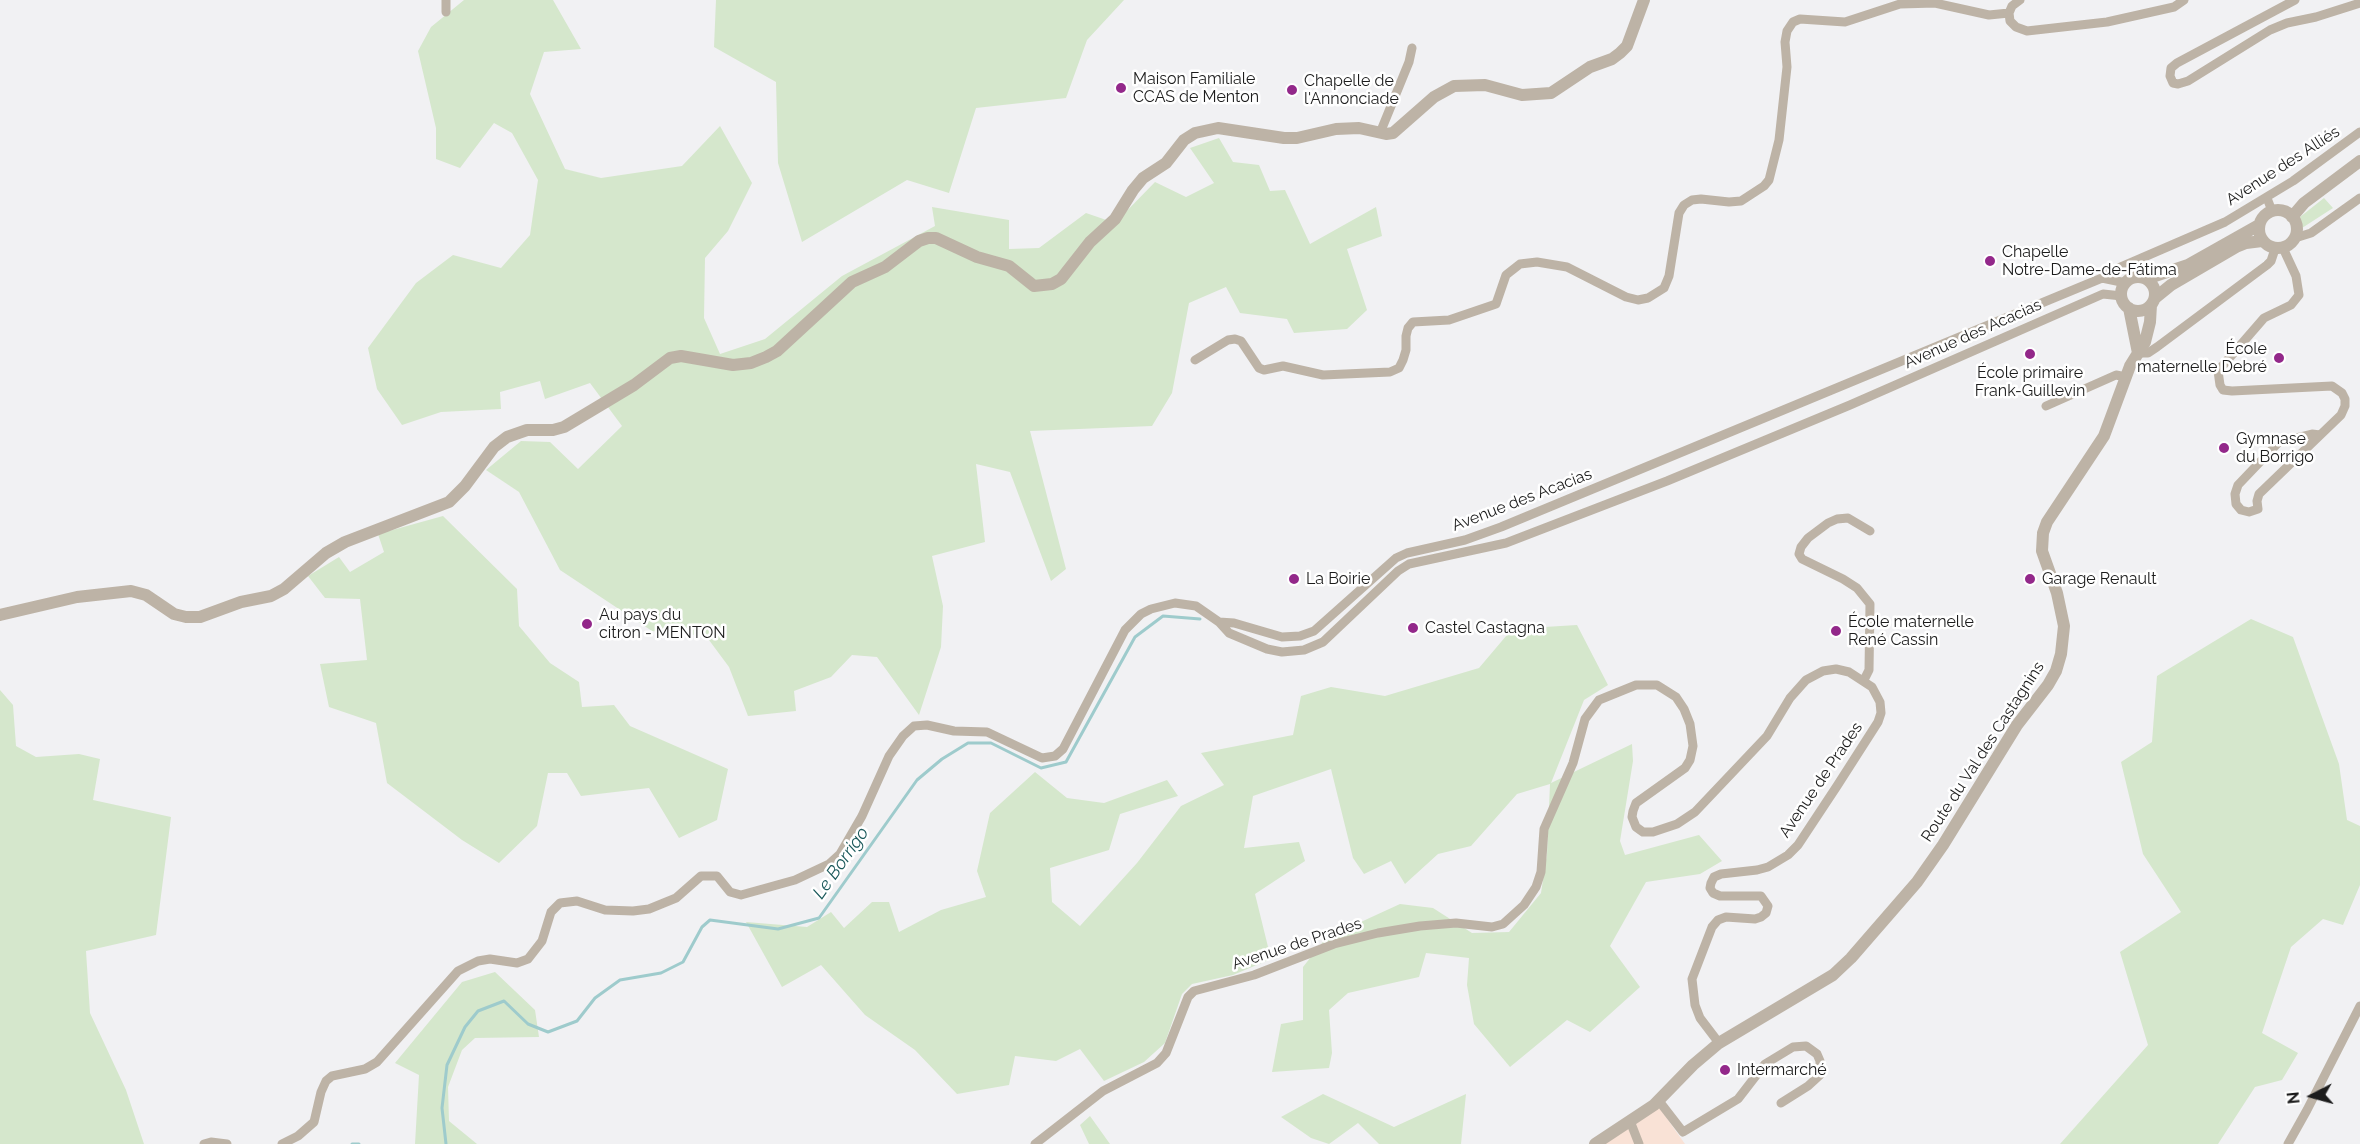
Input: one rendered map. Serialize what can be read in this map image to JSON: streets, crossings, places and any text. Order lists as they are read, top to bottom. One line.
{"streets":{"street":["Avenue des Alliés","Avenue des Acacias","Route du Val des Castagnins","Avenue de Prades"]},"crossings":[["Avenue des Alliés","Avenue des Acacias"],["Avenue des Acacias","Route du Val des Castagnins"],["Route du Val des Castagnins","Avenue de Prades"]],"water":["Le Borrigo"],"places":["Maison Familiale CCAS de Menton","Chapelle de l'Annonciade","Chapelle Notre-Dame-de-Fátima","École primaire Frank-Guillevin","École maternelle Debré","Gymnase du Borrigo","La Boirie","Garage Renault","Au pays du citron - MENTON","Castel Castagna","École maternelle René Cassin","Intermarché"],"north":"left"}
